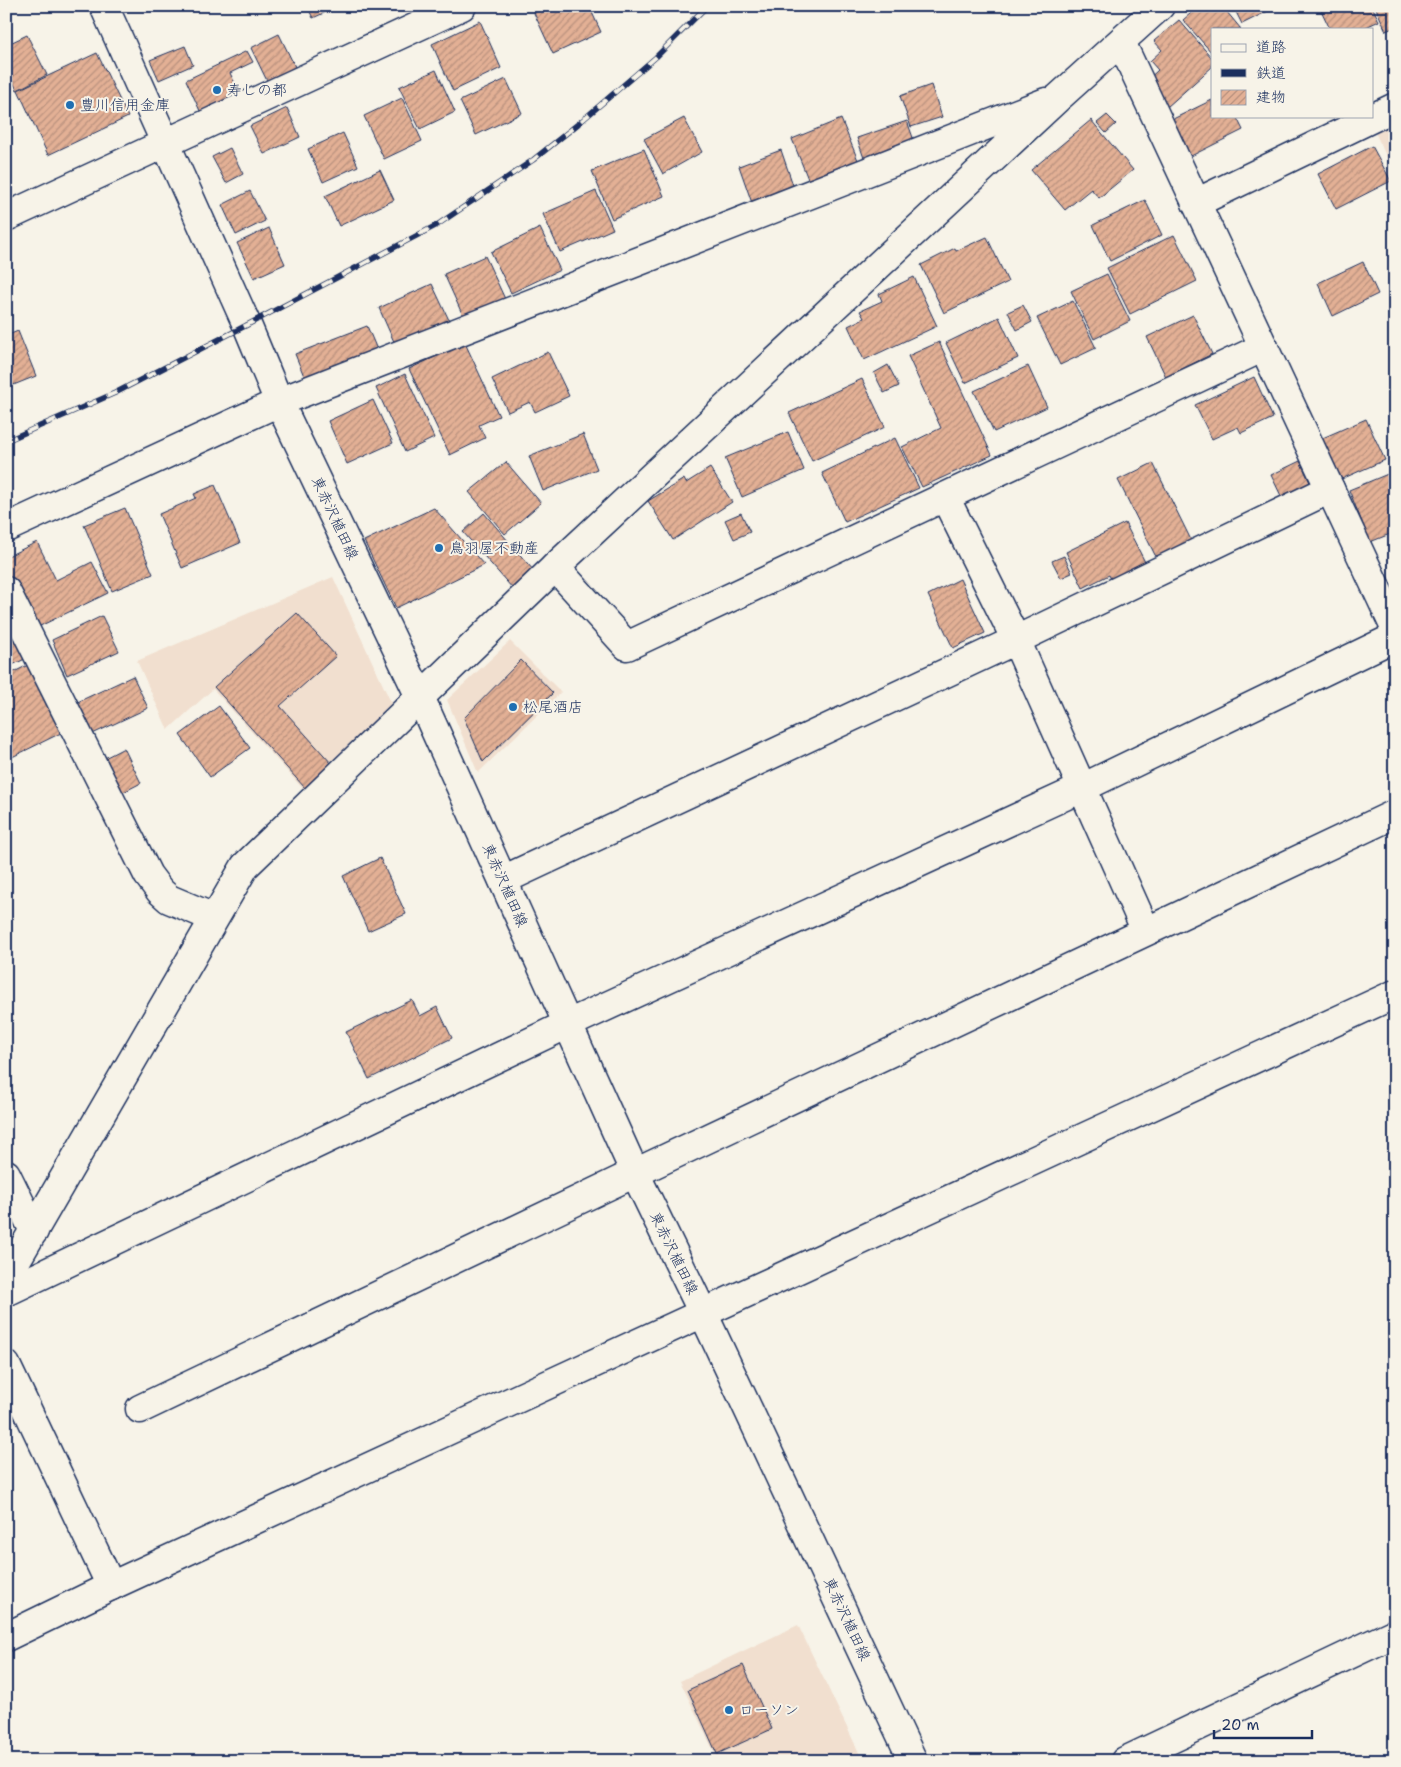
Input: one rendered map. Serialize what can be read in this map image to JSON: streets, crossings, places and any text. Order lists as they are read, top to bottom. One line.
{"streets":{"street":["東赤沢植田線"]},"places":["寿しの都","豊川信用金庫","鳥羽屋不動産","松尾酒店","ローソン"],"legend":["道路","鉄道","建物"],"scale_bar":"20 m"}
